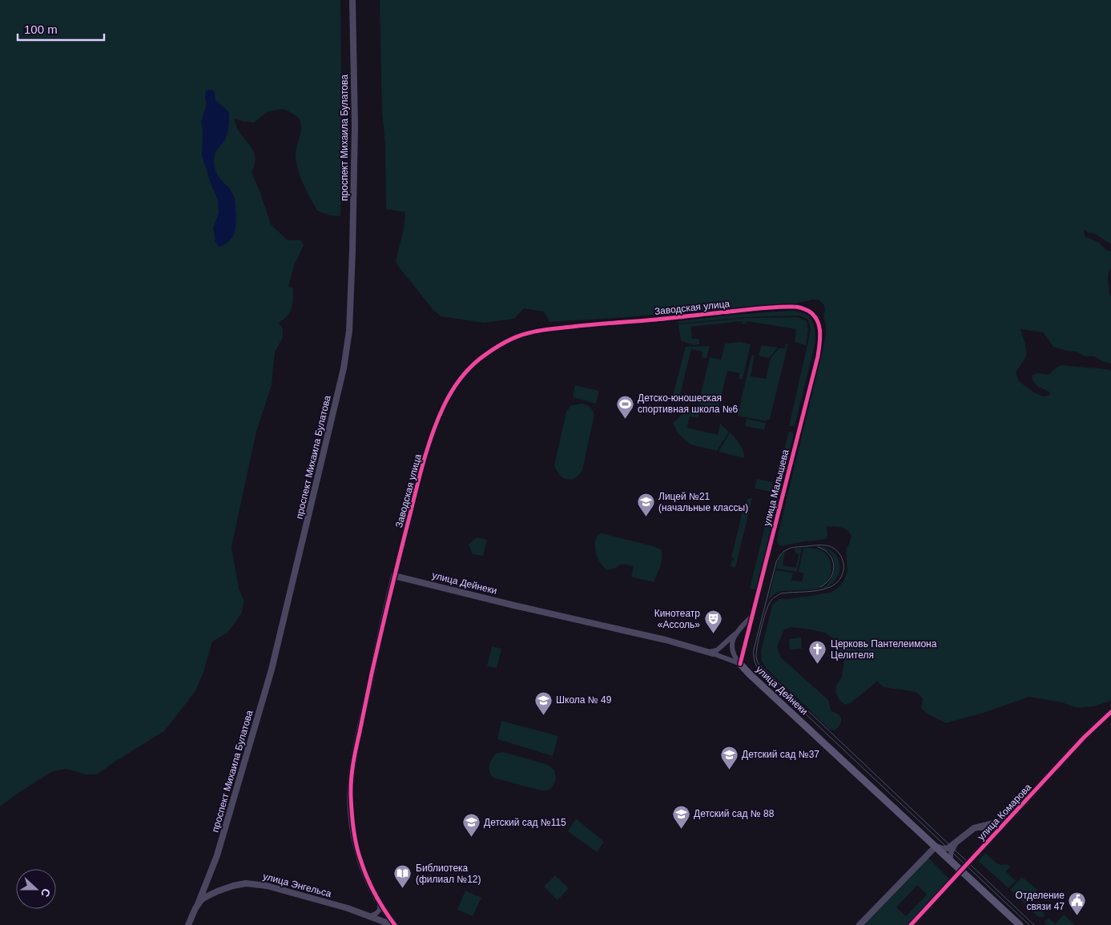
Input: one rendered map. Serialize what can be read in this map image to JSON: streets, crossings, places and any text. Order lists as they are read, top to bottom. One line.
{"streets":{"main road":["улица Дейнеки"],"street":["проспект Михаила Булатова","Заводская улица","улица Малышева","улица Комарова","улица Энгельса"]},"crossings":[["проспект Михаила Булатова","улица Энгельса"],["Заводская улица","улица Малышева"],["Заводская улица","улица Дейнеки"],["Заводская улица","улица Энгельса"],["улица Малышева","улица Дейнеки"],["улица Дейнеки","улица Комарова"]],"places":{"sports":["Детско-юношеская спортивная школа №6"],"school or university":["Лицей №21 (начальные классы)","Школа № 49","Детский сад №37","Детский сад № 88","Детский сад №115"],"theatre":["Кинотеатр «Ассоль»"],"church":["Церковь Пантелеимона Целителя"],"library":["Библиотека (филиал №12)"],"public building":["Отделение связи 47"]},"scale_bar":"100 m","north":"right"}
